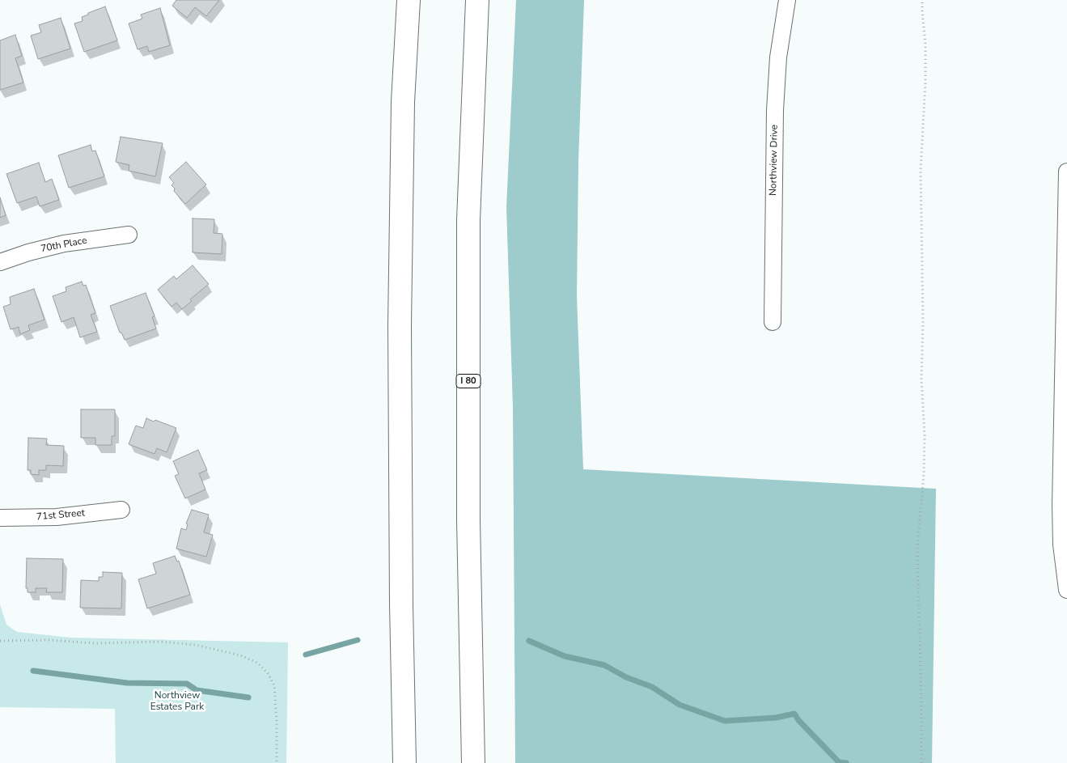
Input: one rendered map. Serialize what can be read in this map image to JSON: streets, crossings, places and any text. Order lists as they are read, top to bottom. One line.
{"streets":{"highway":["I 80"],"street":["Northview Drive","70th Place","71st Street"]},"parks":["Northview Estates Park"]}
